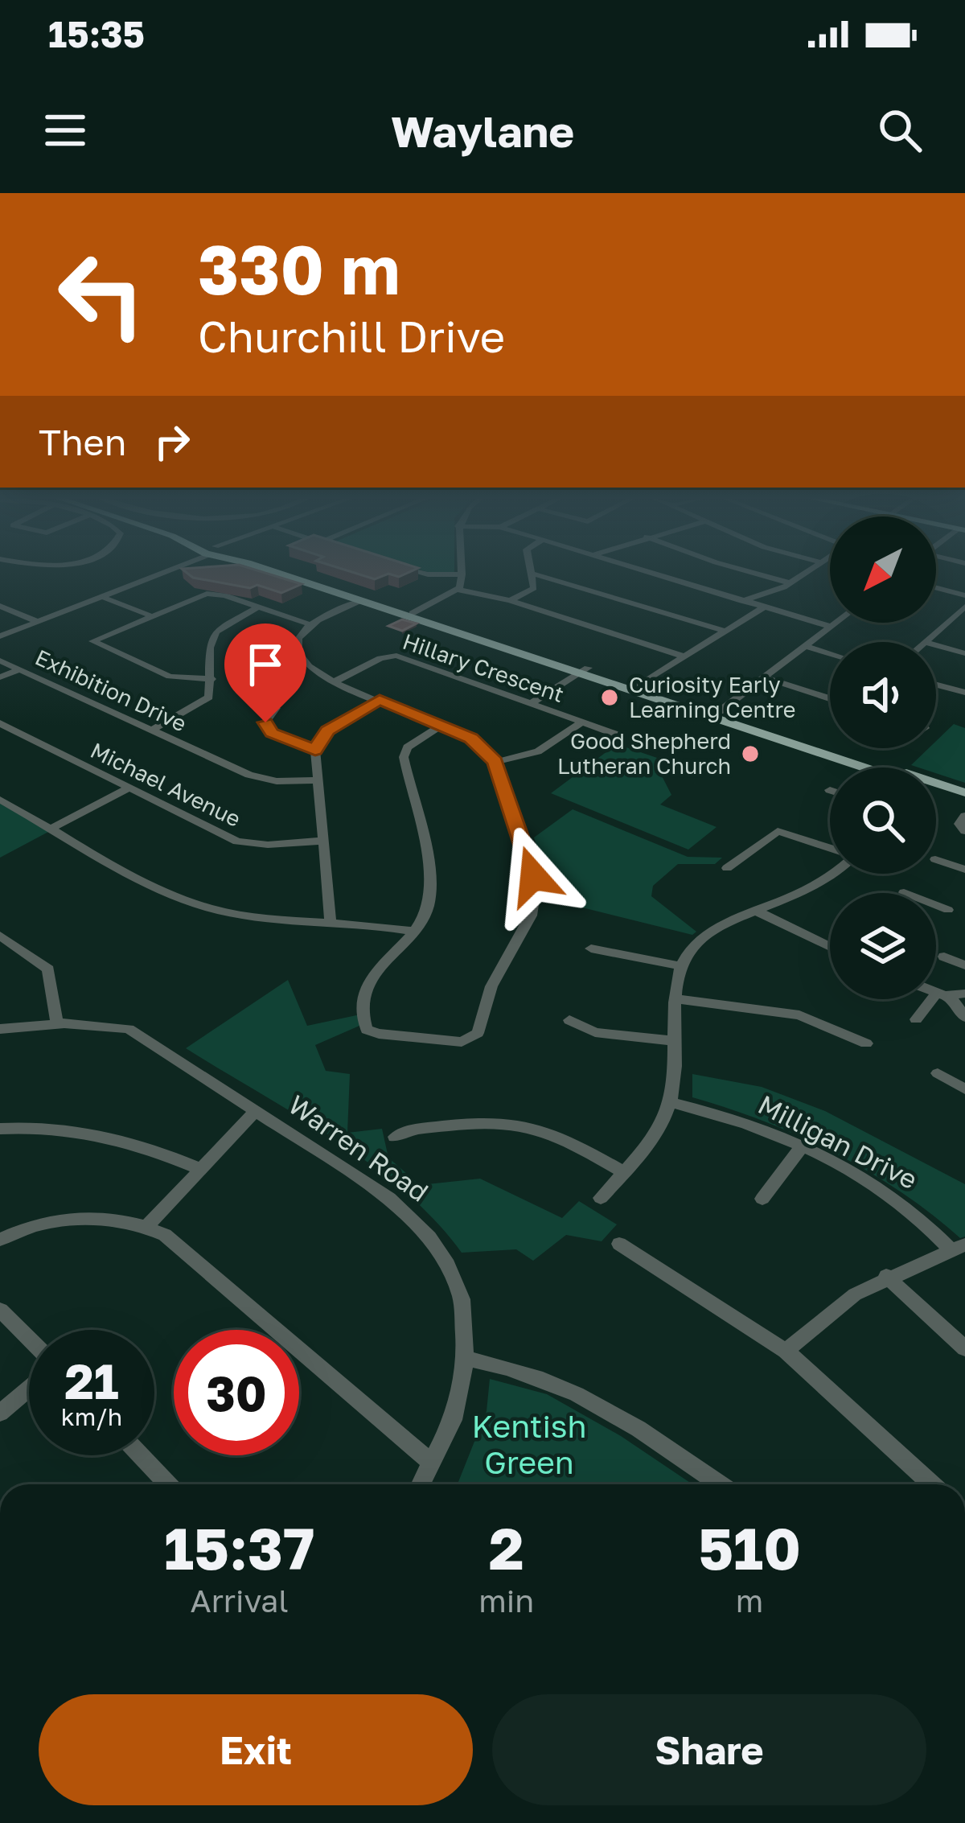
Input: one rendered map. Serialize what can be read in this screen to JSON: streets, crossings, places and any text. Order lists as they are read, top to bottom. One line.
{"streets":{"street":["Hillary Crescent","Exhibition Drive","Michael Avenue","Milligan Drive","Warren Road"]},"parks":["Kentish Green"],"places":["Curiosity Early Learning Centre","Good Shepherd Lutheran Church"],"north":"bottom left","page":{"status":"15:35","header":"Waylane","turn":["330 m","Churchill Drive"],"then":"Then","speed":"21 km/h","limit":"30","eta":["15:37","Arrival","2","min","510","m"],"buttons":["Exit","Share"]}}
